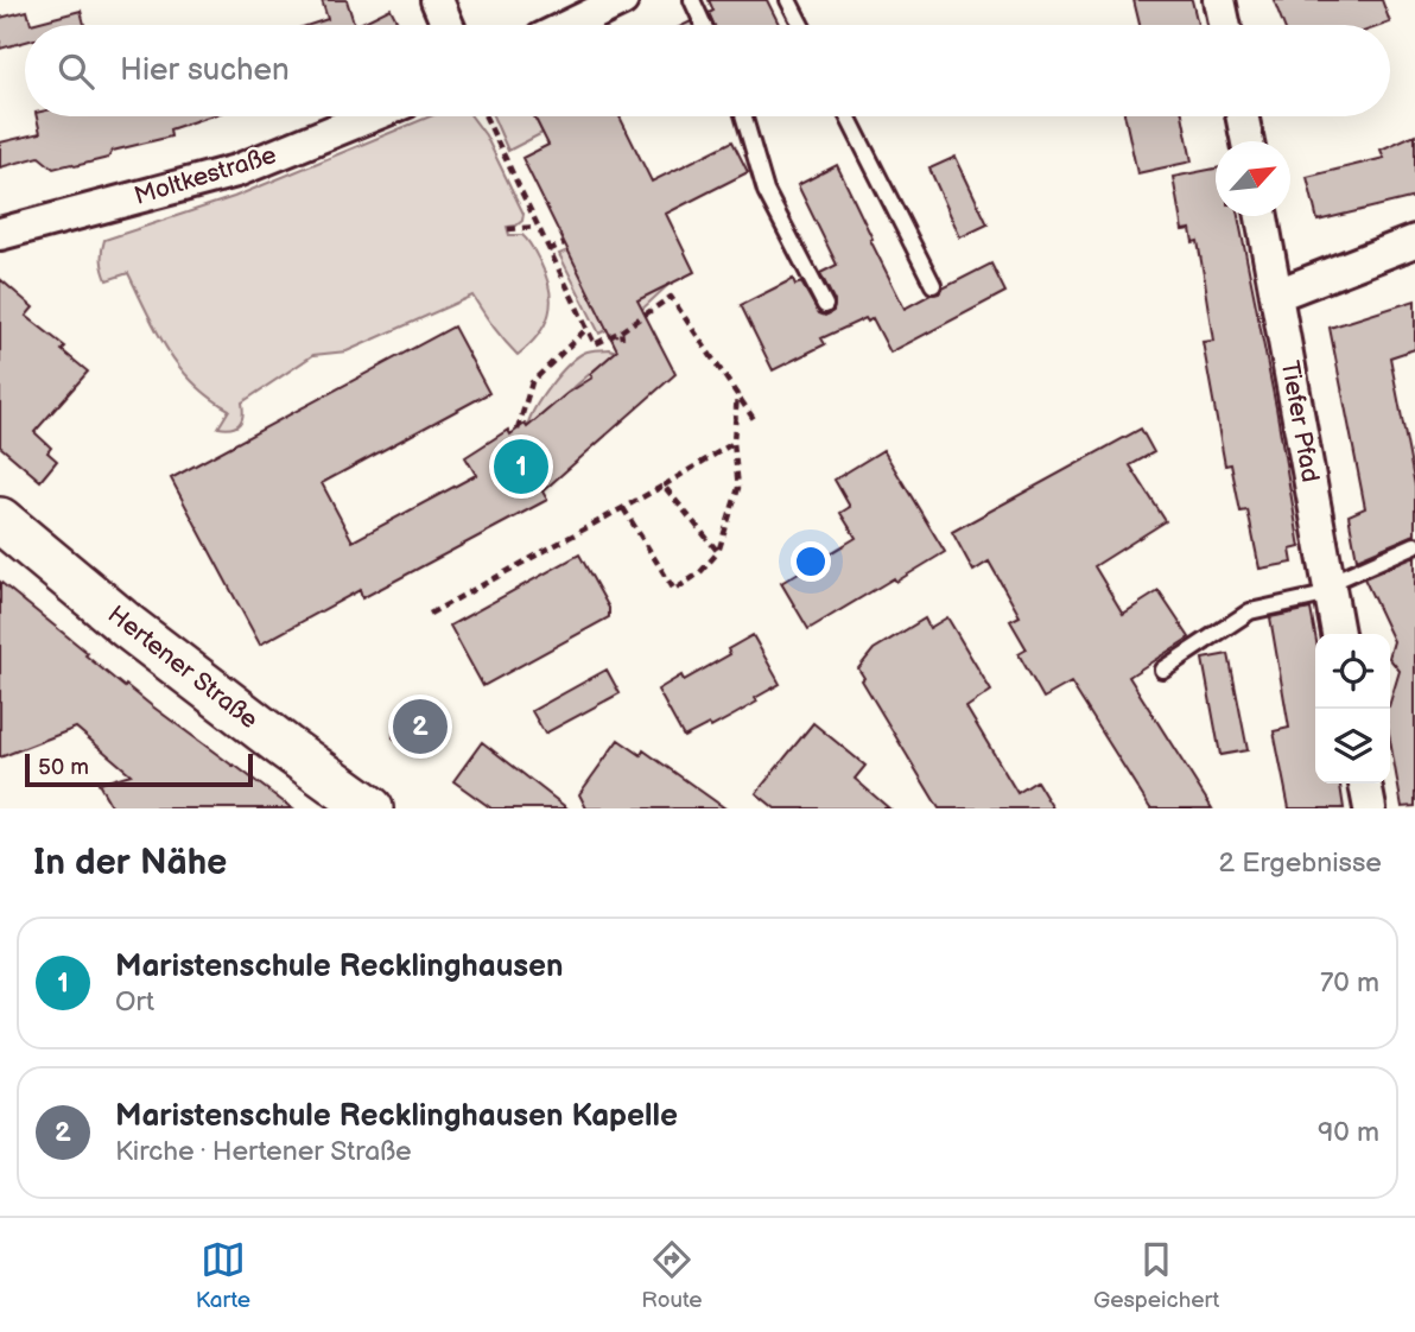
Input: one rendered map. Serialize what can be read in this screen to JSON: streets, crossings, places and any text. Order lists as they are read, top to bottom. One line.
{"streets":{"main road":["Hertener Straße"],"street":["Moltkestraße","Tiefer Pfad"]},"scale_bar":"50 m","north":"top right","page":{"search":"Hier suchen","pins":["1","2"],"scale":"50 m","heading":["In der Nähe","2 Ergebnisse"],"list":[{"mark":"1","name":"Maristenschule Recklinghausen","note":"Ort","value":"70 m"},{"mark":"2","name":"Maristenschule Recklinghausen Kapelle","note":"Kirche · Hertener Straße","value":"90 m"}],"nav":["Karte","Route","Gespeichert"]}}
